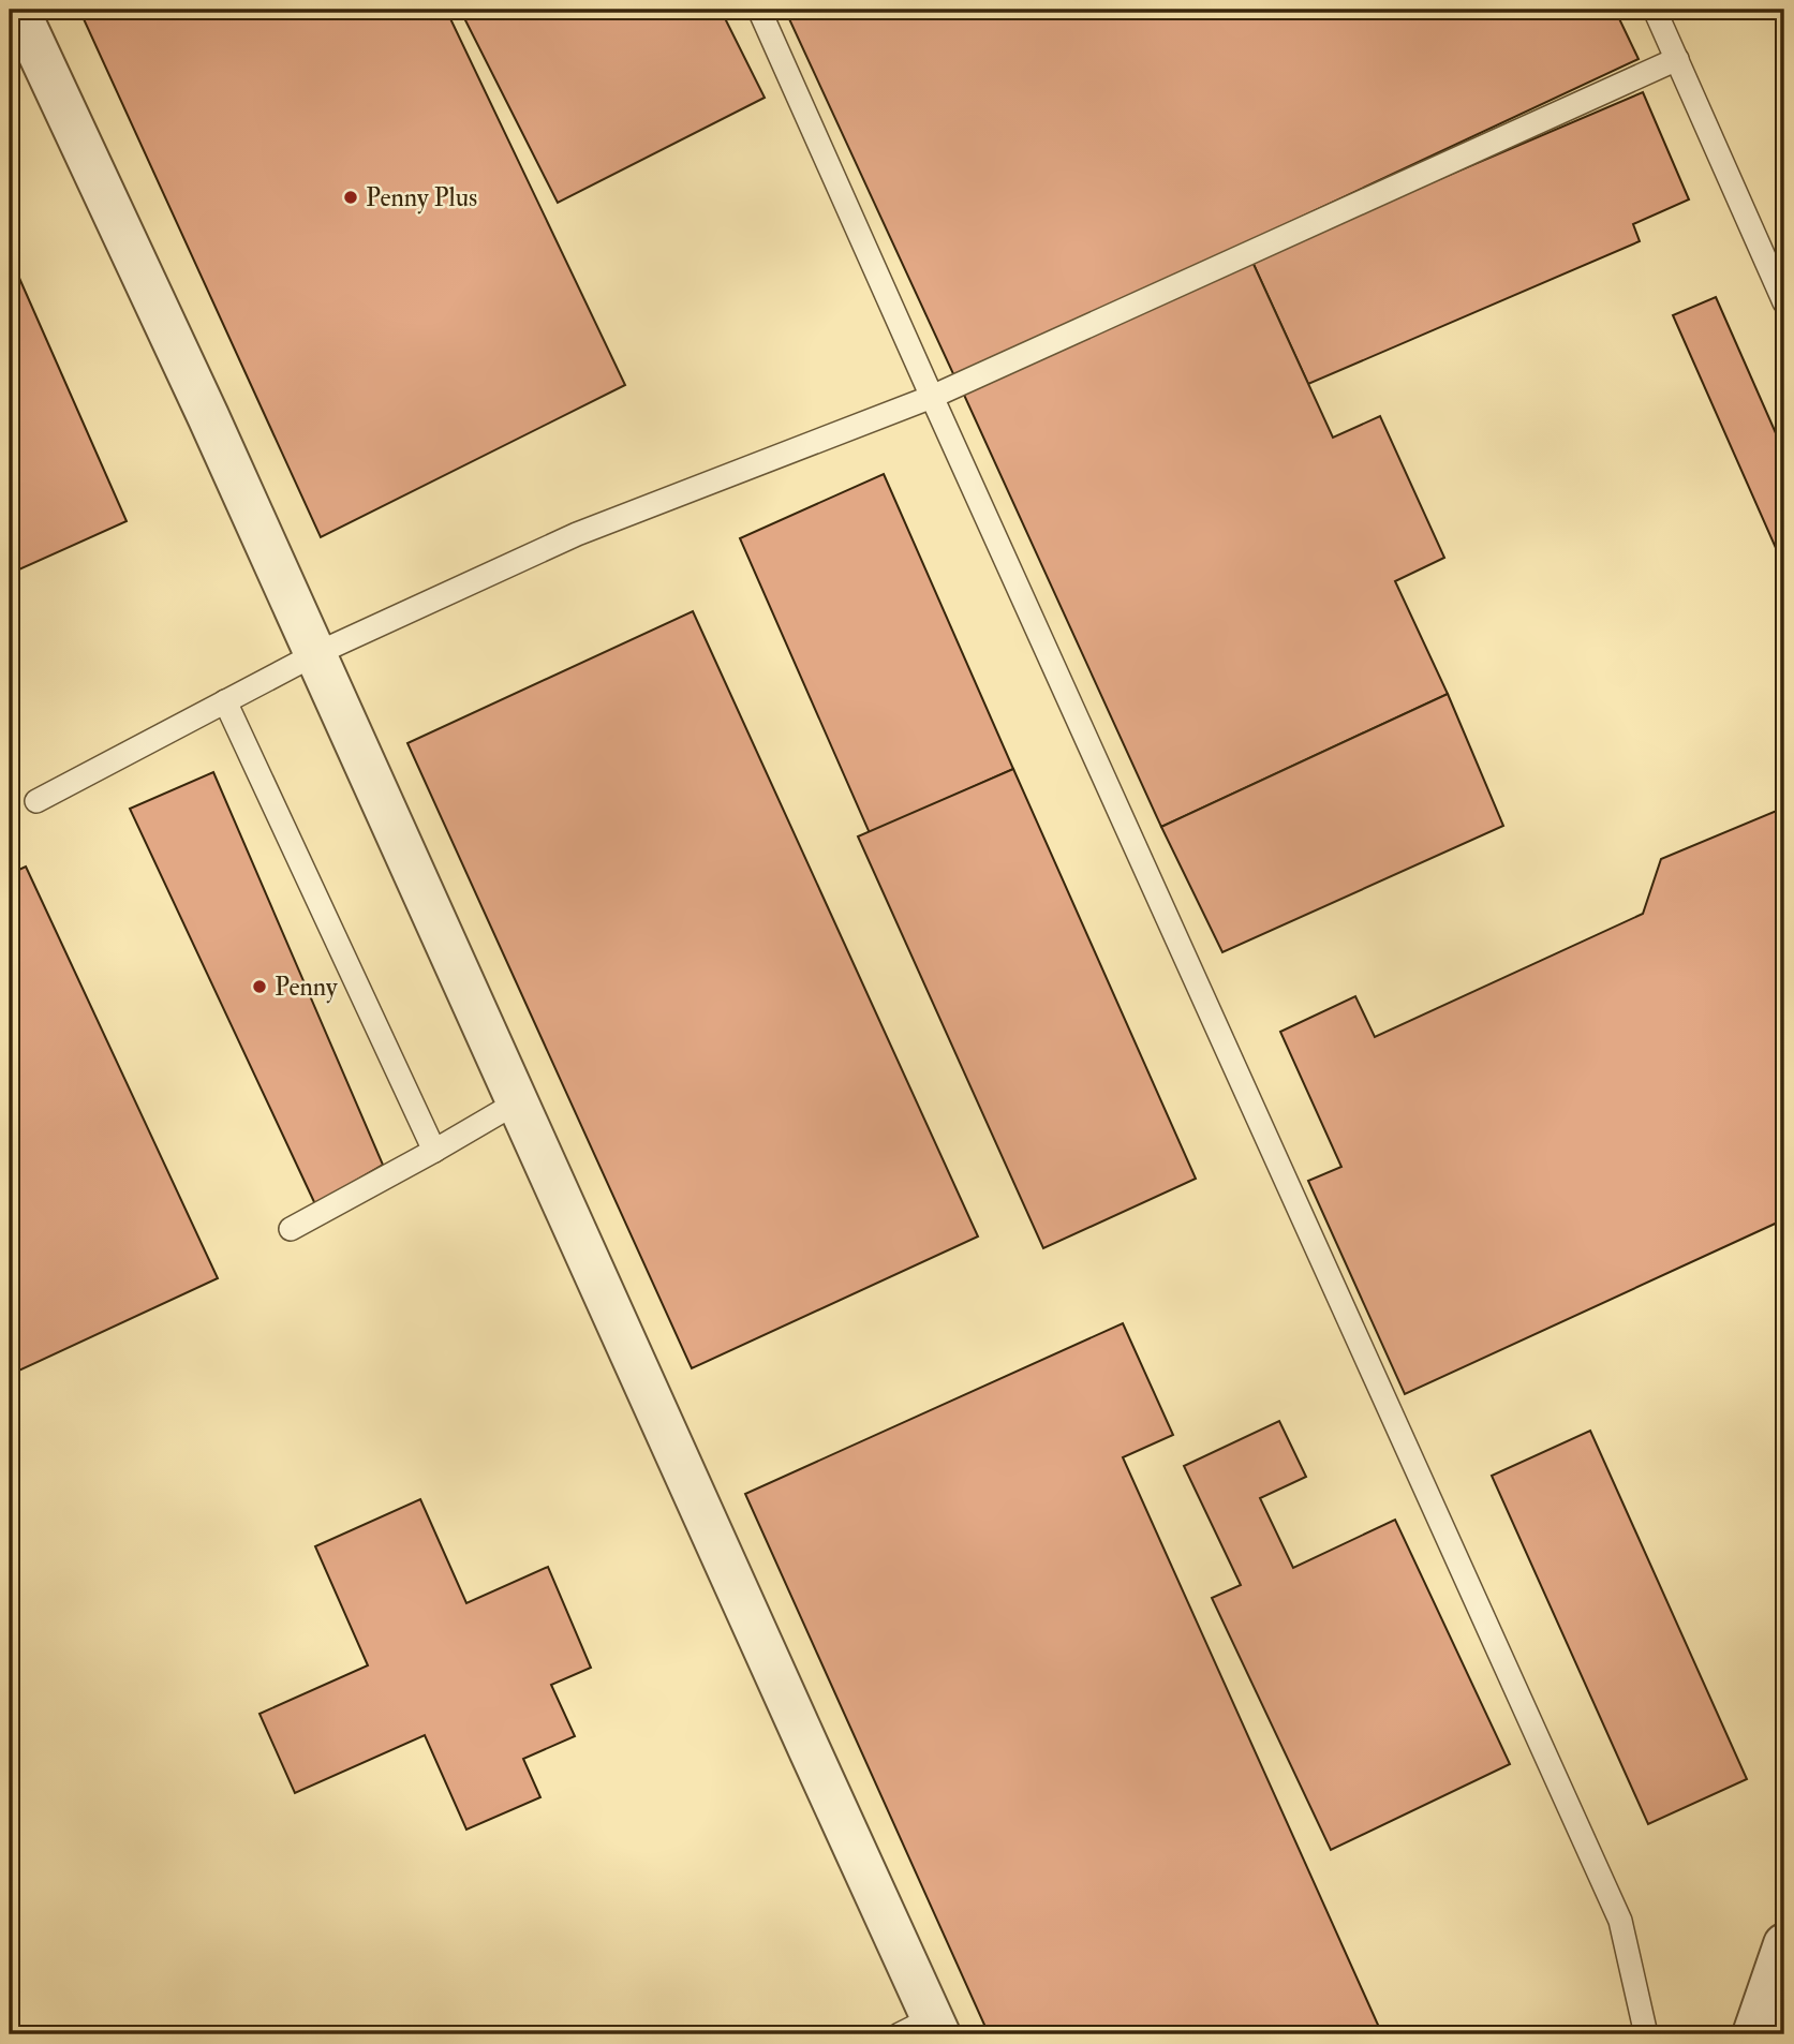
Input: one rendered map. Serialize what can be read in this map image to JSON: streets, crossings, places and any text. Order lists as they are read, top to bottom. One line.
{"places":["Penny Plus","Penny"]}
